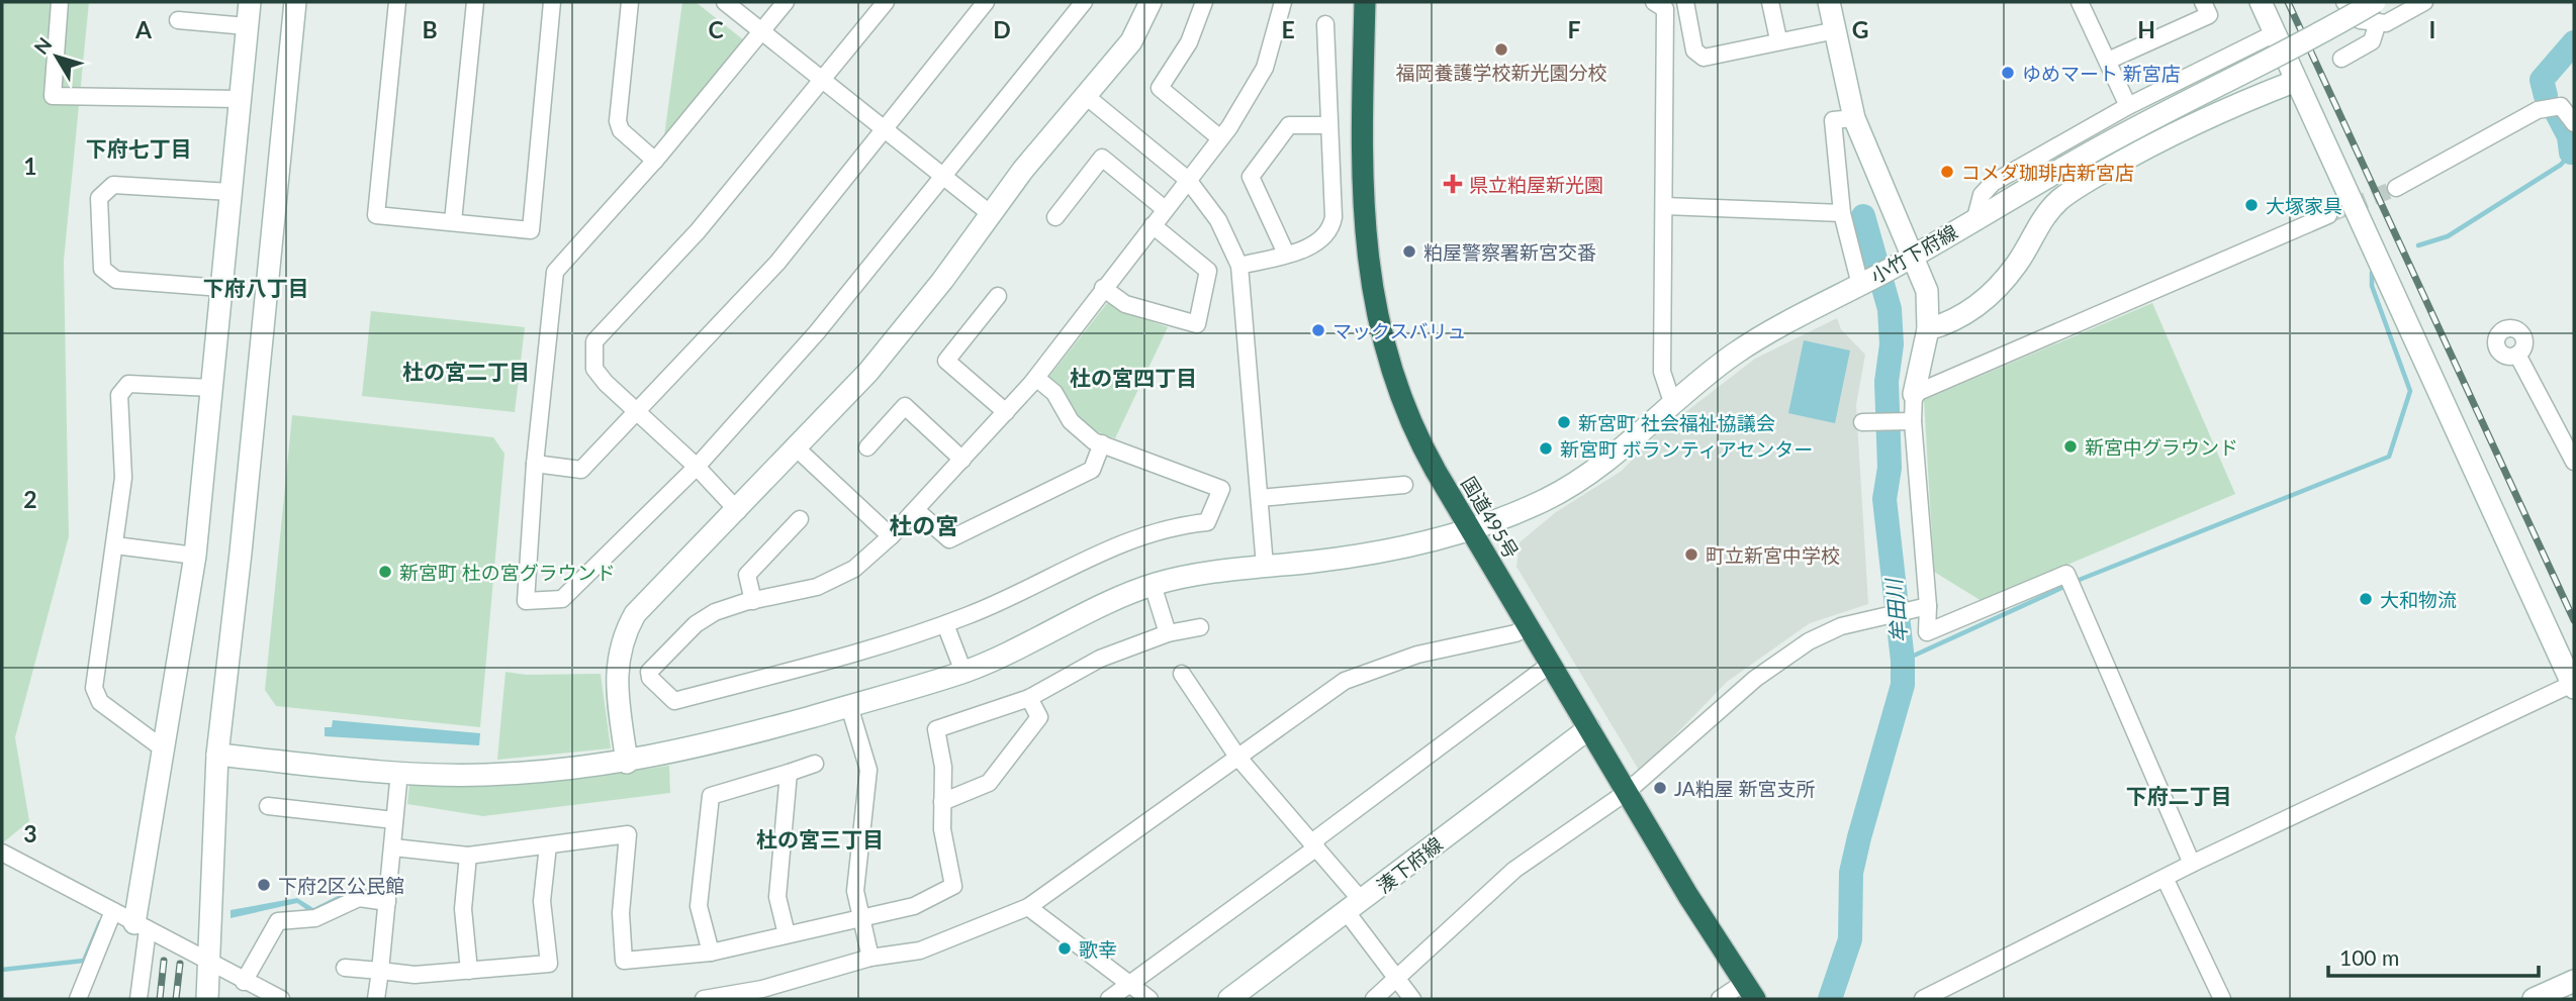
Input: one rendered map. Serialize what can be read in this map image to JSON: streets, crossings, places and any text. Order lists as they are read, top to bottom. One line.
{"streets":{"highway":["国道495号"],"street":["小竹下府線","湊下府線"]},"crossings":[["小竹下府線","国道495号"],["国道495号","湊下府線"]],"districts":["下府七丁目","下府八丁目","杜の宮二丁目","杜の宮四丁目","杜の宮","下府二丁目","杜の宮三丁目"],"water":["牟田川"],"places":{"other":["福岡養護学校新光園分校","ゆめマート 新宮店","コメダ珈琲店新宮店","大塚家具","粕屋警察署新宮交番","マックスバリュ","新宮町 社会福祉協議会","新宮中グラウンド","新宮町 ボランティアセンター","町立新宮中学校","新宮町 杜の宮グラウンド","大和物流","JA粕屋 新宮支所","下府2区公民館","歌幸"],"health":["県立粕屋新光園"]},"scale_bar":"100 m","north":"top left","grid":{"columns":["A","B","C","D","E","F","G","H","I"],"rows":["1","2","3"]}}
